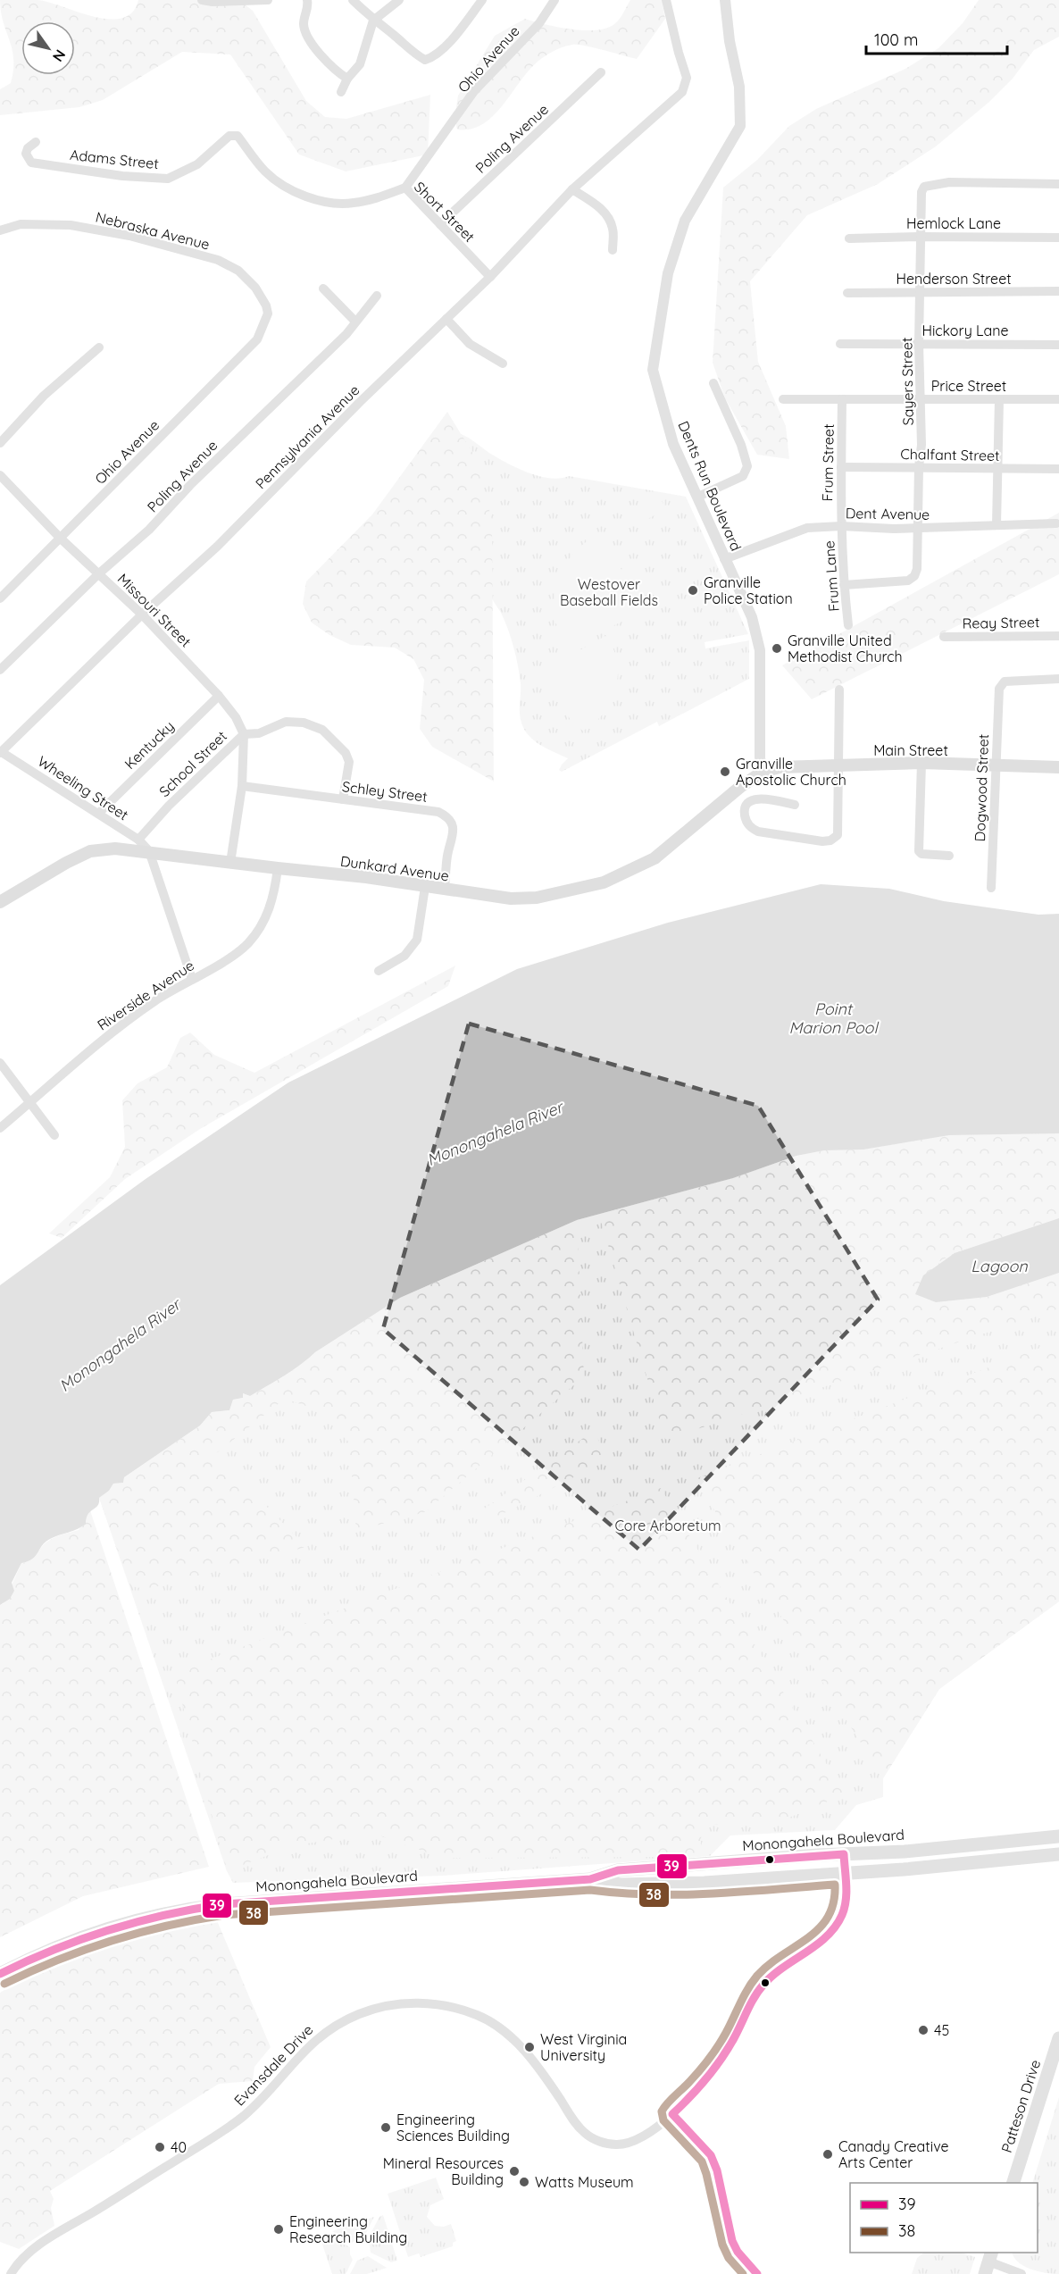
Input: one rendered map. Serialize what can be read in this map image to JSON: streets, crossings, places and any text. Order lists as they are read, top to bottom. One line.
{"streets":{"main road":["Main Street","Dunkard Avenue","Monongahela Boulevard","Patteson Drive"],"street":["Ohio Avenue","Poling Avenue","Adams Street","Short Street","Hemlock Lane","Nebraska Avenue","Henderson Street","Hickory Lane","Sayers Street","Price Street","Pennsylvania Avenue","Chalfant Street","Frum Street","Dents Run Boulevard","Dent Avenue","Frum Lane","Missouri Street","Reay Street","Kentucky","School Street","Wheeling Street","Dogwood Street","Schley Street","Riverside Avenue","Evansdale Drive"]},"crossings":[["Ohio Avenue","Short Street"],["Ohio Avenue","Nebraska Avenue"],["Ohio Avenue","Missouri Street"],["Poling Avenue","Short Street"],["Poling Avenue","Missouri Street"],["Adams Street","Short Street"],["Short Street","Pennsylvania Avenue"],["Hemlock Lane","Sayers Street"],["Henderson Street","Sayers Street"],["Hickory Lane","Sayers Street"],["Sayers Street","Price Street"],["Sayers Street","Chalfant Street"],["Sayers Street","Dent Avenue"],["Sayers Street","Frum Lane"],["Price Street","Frum Street"],["Pennsylvania Avenue","Missouri Street"],["Pennsylvania Avenue","Wheeling Street"],["Chalfant Street","Frum Street"],["Frum Street","Dent Avenue"],["Frum Street","Frum Lane"],["Dents Run Boulevard","Dent Avenue"],["Dents Run Boulevard","Main Street"],["Dents Run Boulevard","Dunkard Avenue"],["Dent Avenue","Frum Lane"],["Missouri Street","Kentucky"],["Missouri Street","School Street"],["Kentucky","Wheeling Street"],["Main Street","Dogwood Street"],["Main Street","Dunkard Avenue"],["School Street","Wheeling Street"],["School Street","Schley Street"],["Wheeling Street","Dunkard Avenue"],["Schley Street","Dunkard Avenue"],["Dunkard Avenue","Riverside Avenue"],["Monongahela Boulevard","Evansdale Drive"]],"water":["Point Marion Pool","Monongahela River","Lagoon"],"parks":["Westover Baseball Fields","Core Arboretum"],"places":["Granville Police Station","Granville United Methodist Church","Granville Apostolic Church","45","West Virginia University","Engineering Sciences Building","40","Canady Creative Arts Center","Mineral Resources Building","Watts Museum","Engineering Research Building"],"lines":["transit line 39","transit line 38"],"legend":["39","38"],"scale_bar":"100 m","north":"bottom right"}
